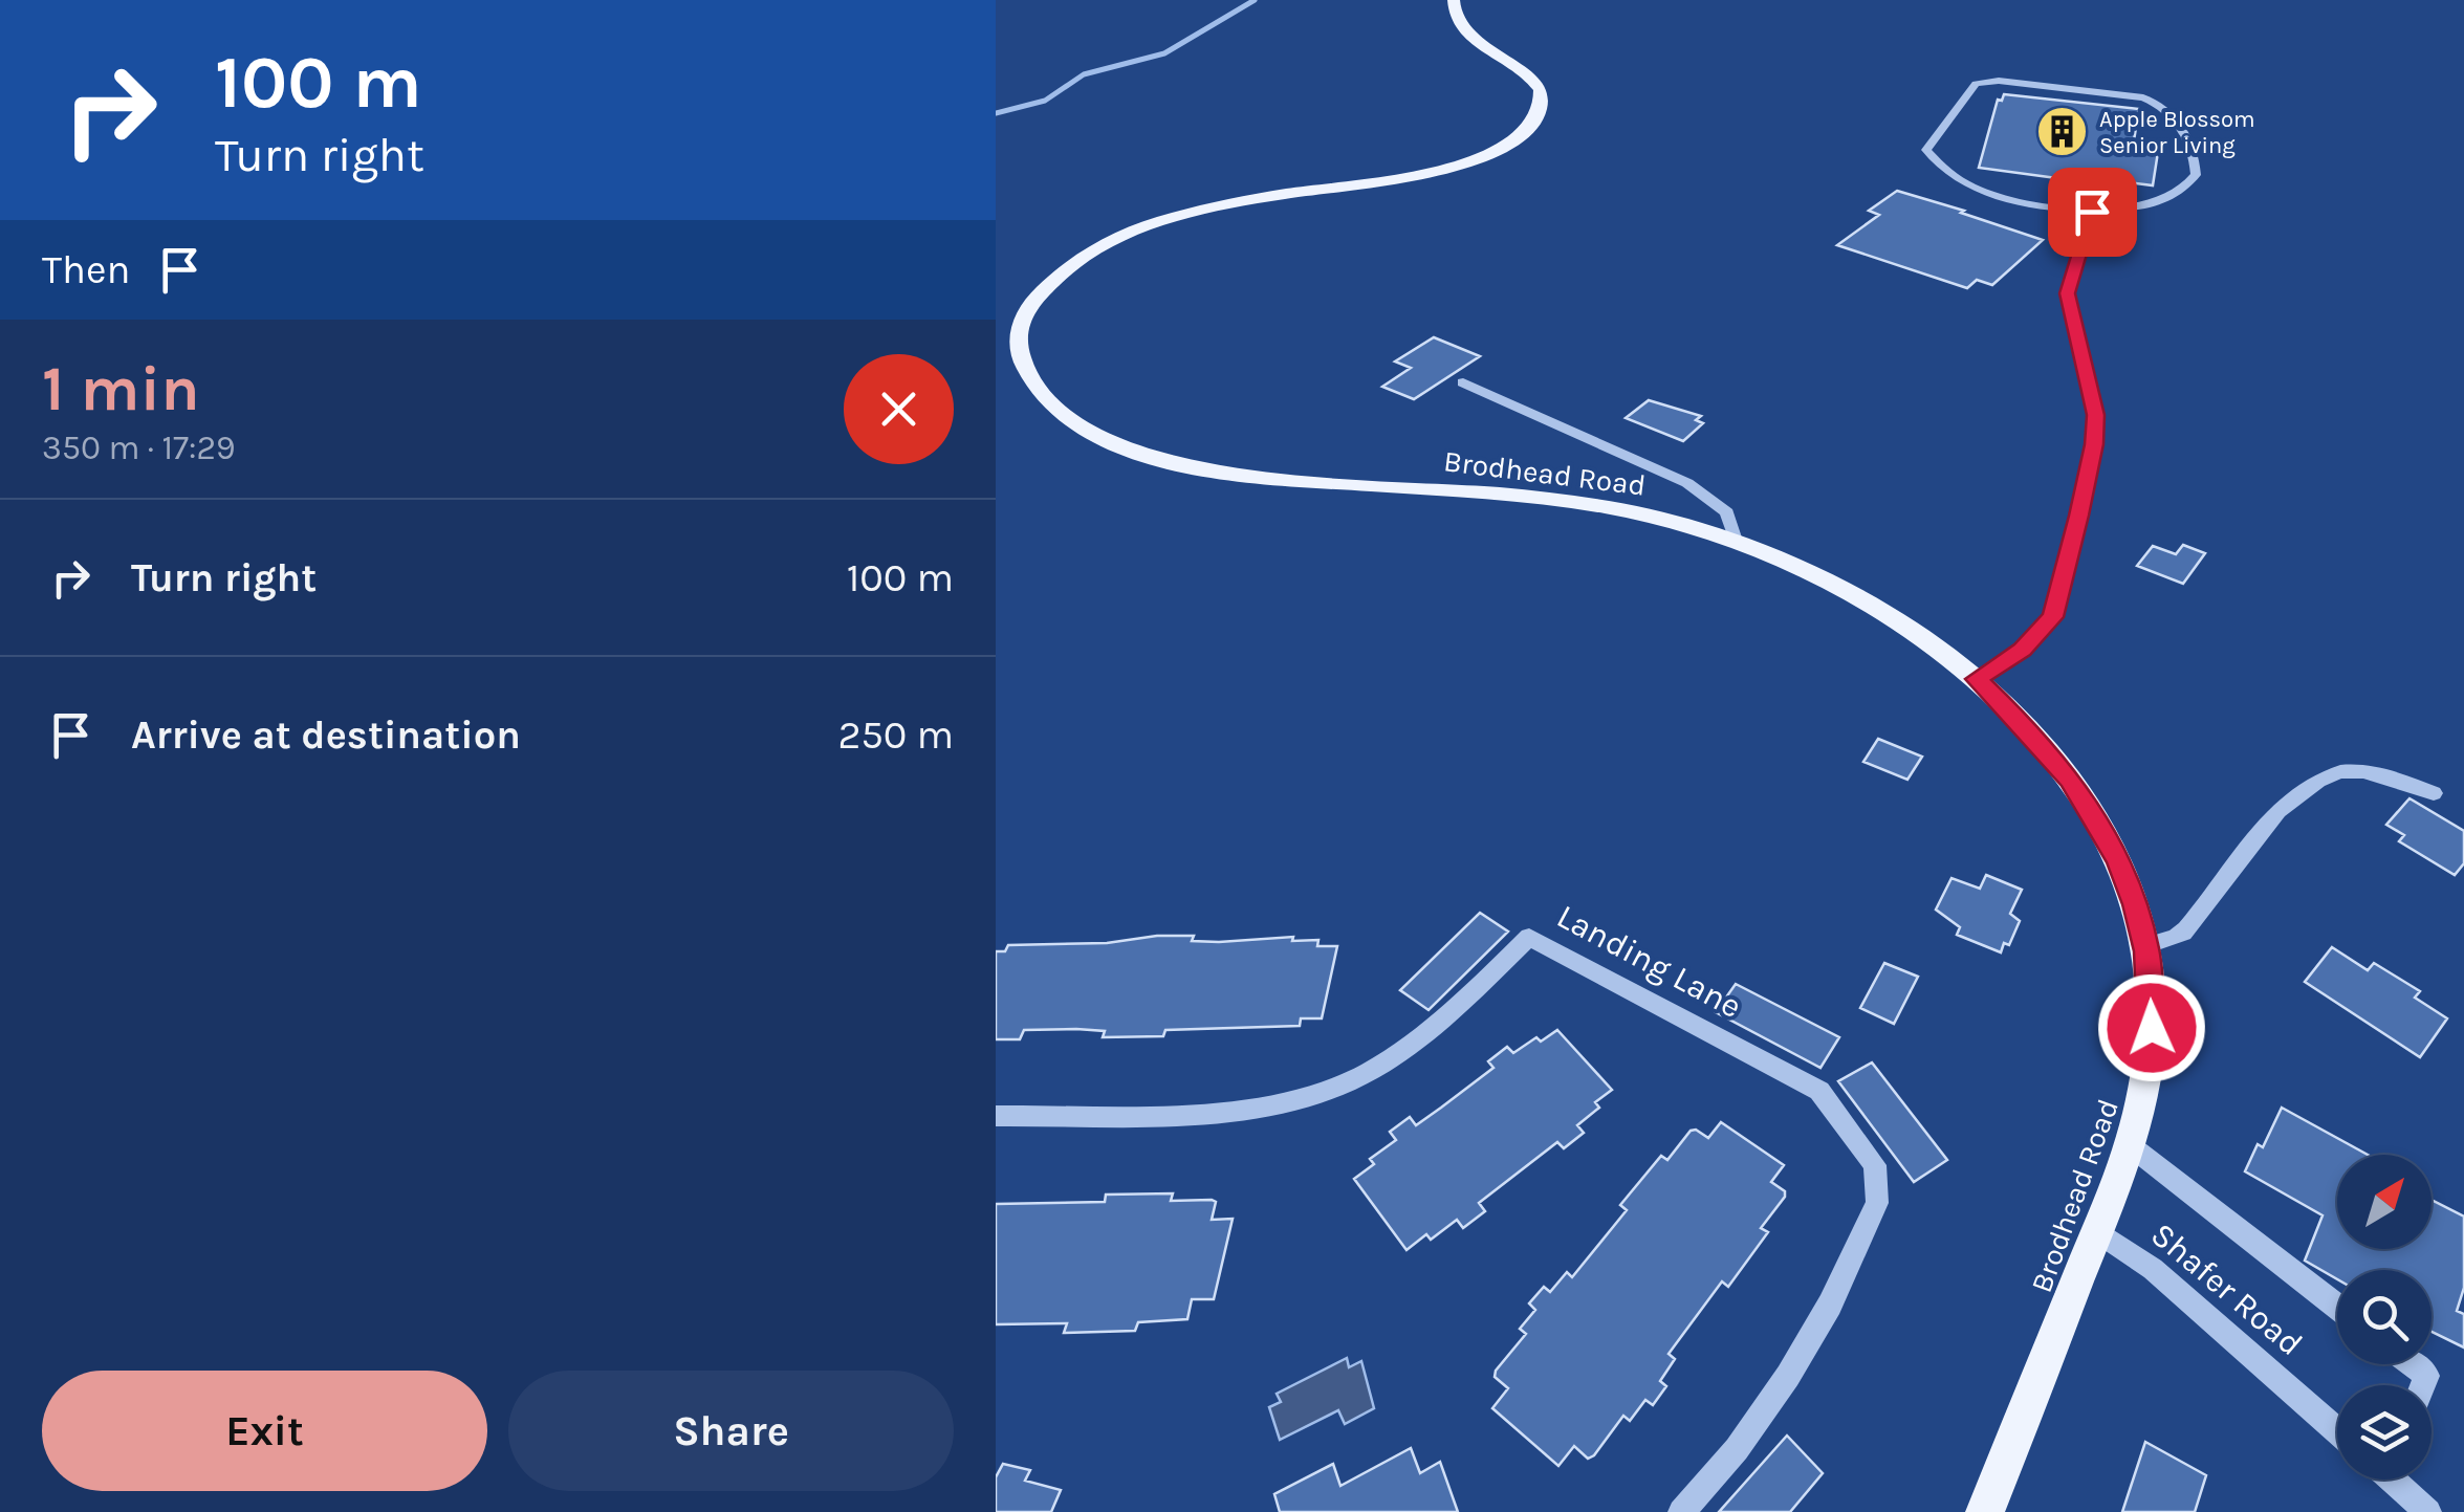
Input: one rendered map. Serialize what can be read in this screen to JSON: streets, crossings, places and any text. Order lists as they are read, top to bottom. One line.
{"streets":{"main road":["Brodhead Road"],"street":["Landing Lane","Shafer Road"]},"crossings":[["Brodhead Road","Shafer Road"]],"places":{"building":["Apple Blossom Senior Living"]},"north":"top right","page":{"turn":["100 m","Turn right"],"then":"Then","heading":["1 min","350 m · 17:29"],"list":[{"name":"Turn right","value":"100 m"},{"name":"Arrive at destination","value":"250 m"}],"buttons":["Exit","Share"]}}
